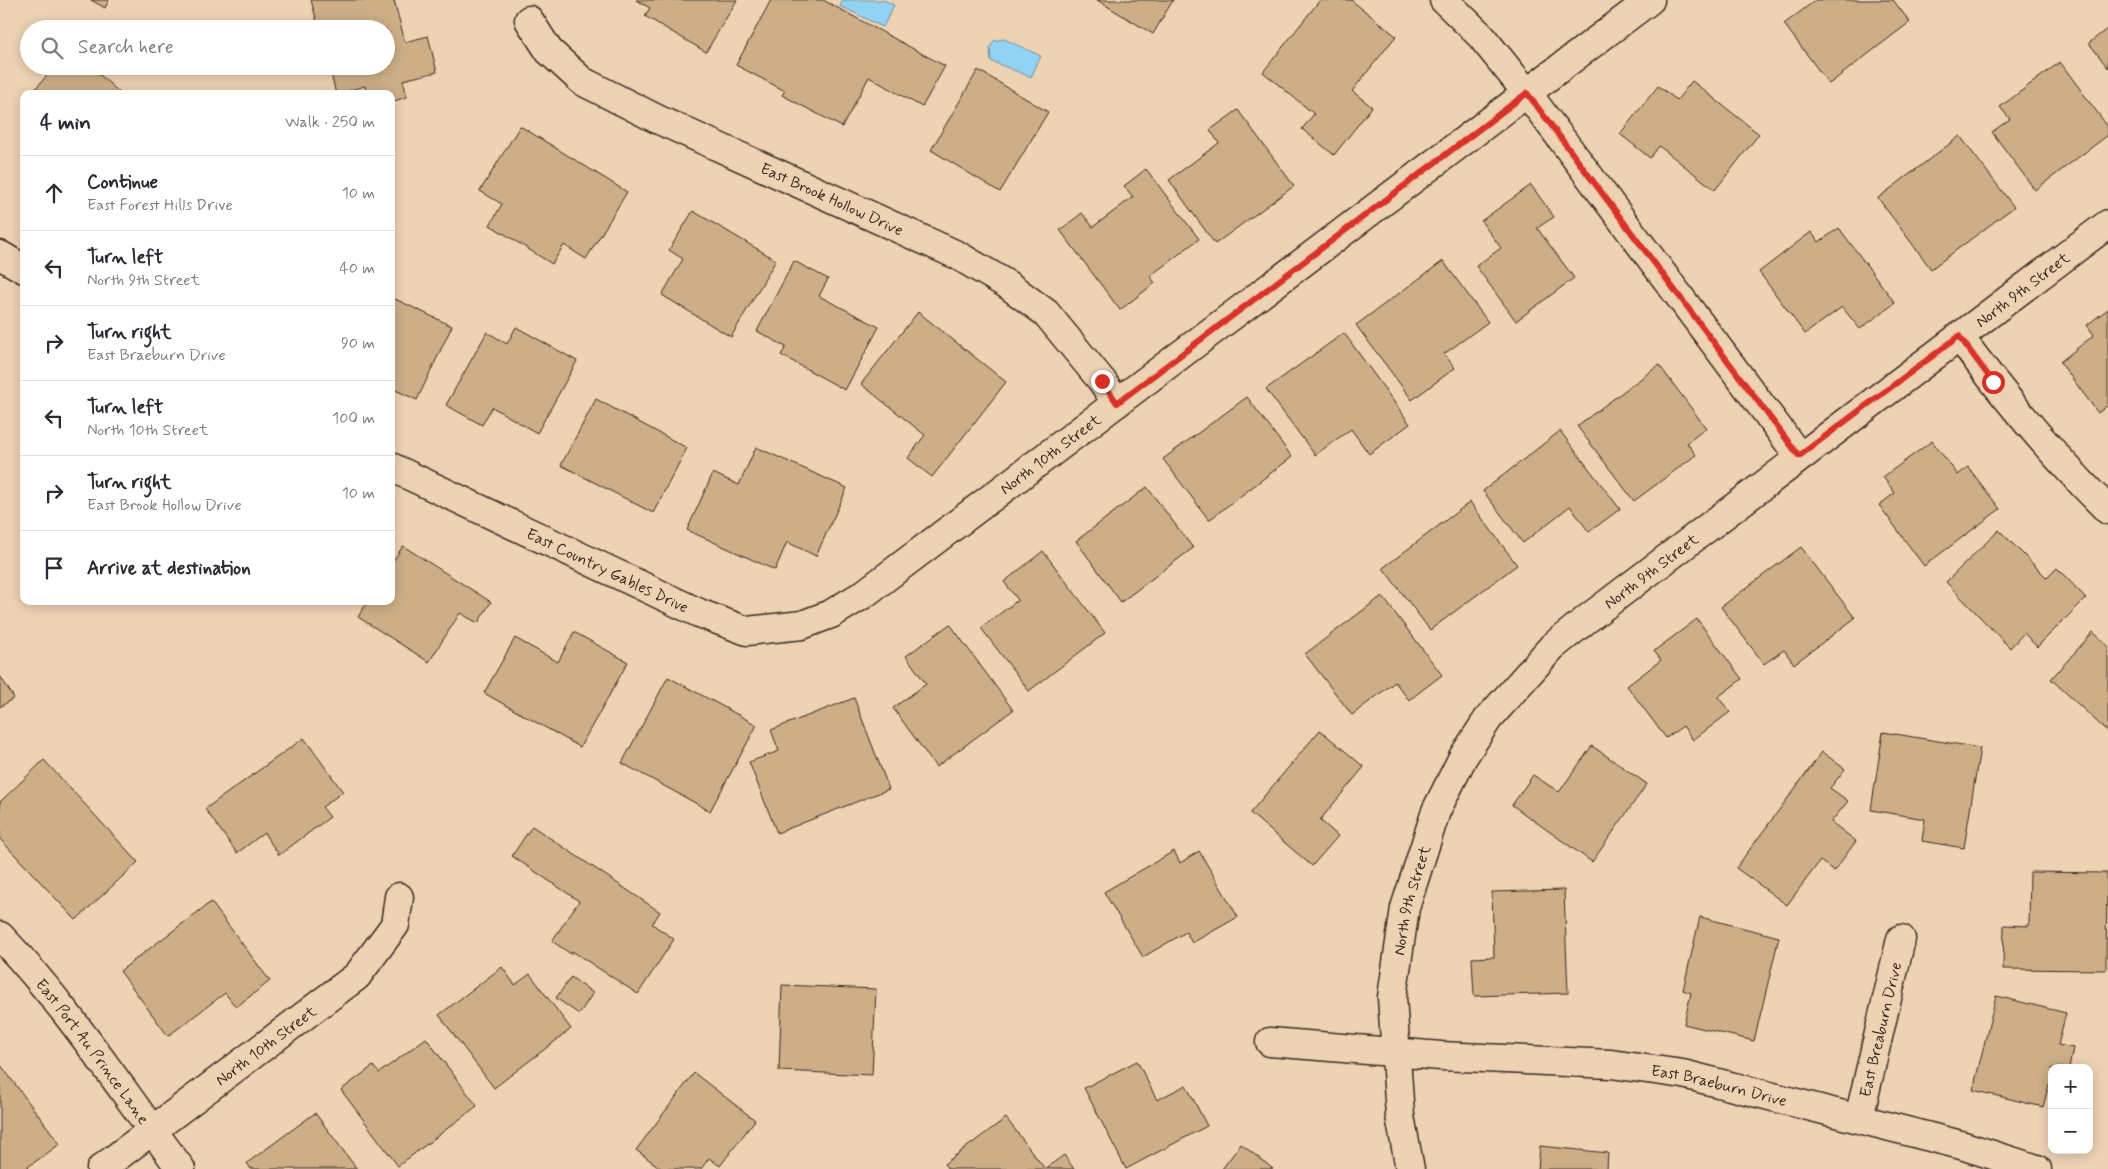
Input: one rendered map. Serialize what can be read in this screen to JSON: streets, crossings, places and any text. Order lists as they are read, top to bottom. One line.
{"streets":{"street":["East Brook Hollow Drive","North 9th Street","North 10th Street","East Country Gables Drive","East Breaburn Drive","East Port Au Prince Lane","East Braeburn Drive"]},"crossings":[["East Brook Hollow Drive","North 10th Street"],["North 9th Street","East Braeburn Drive"],["North 10th Street","East Country Gables Drive"],["North 10th Street","East Port Au Prince Lane"],["East Breaburn Drive","East Braeburn Drive"]],"page":{"search":"Search here","heading":["4 min","Walk · 250 m"],"list":[["Continue","East Forest Hills Drive","10 m"],["Turn left","North 9th Street","40 m"],["Turn right","East Braeburn Drive","90 m"],["Turn left","North 10th Street","100 m"],["Turn right","East Brook Hollow Drive","10 m"],"Arrive at destination"],"map_buttons":["+","−"]}}
